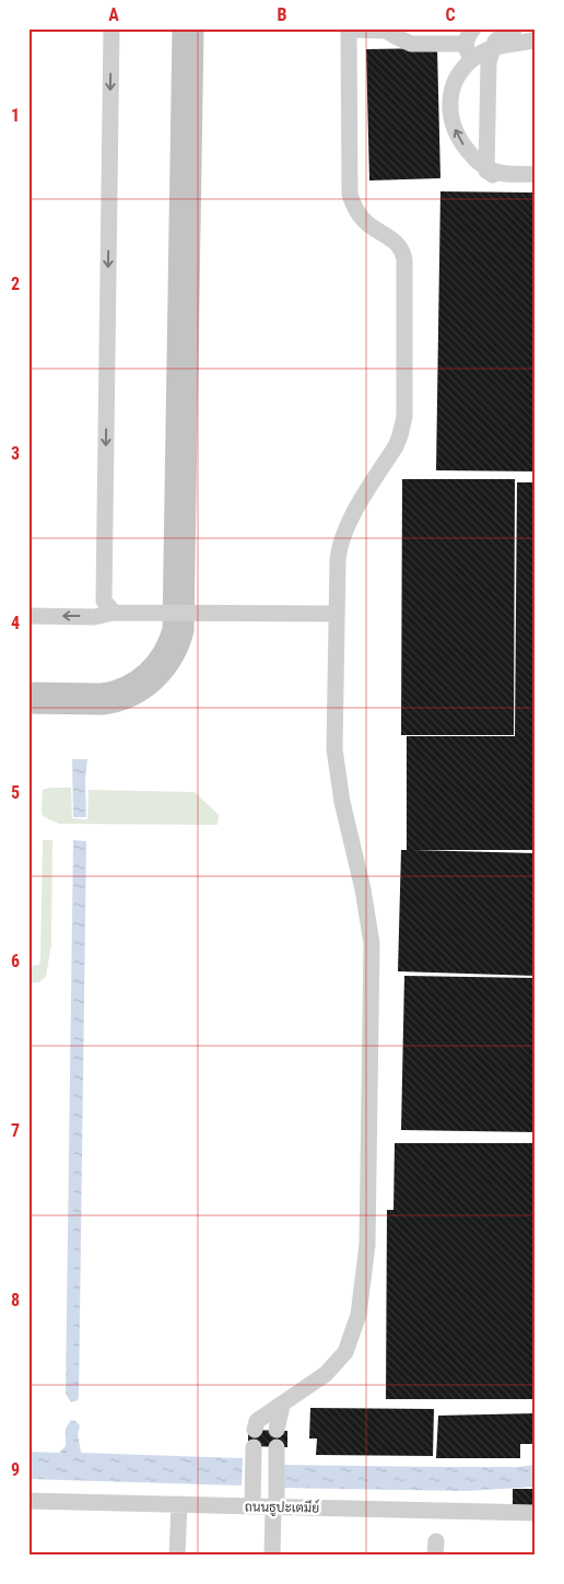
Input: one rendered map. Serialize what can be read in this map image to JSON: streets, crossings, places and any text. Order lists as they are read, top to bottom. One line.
{"streets":{"street":["ถนนธูปะเตมีย์"]},"grid":{"columns":["A","B","C"],"rows":["1","2","3","4","5","6","7","8","9"]}}
